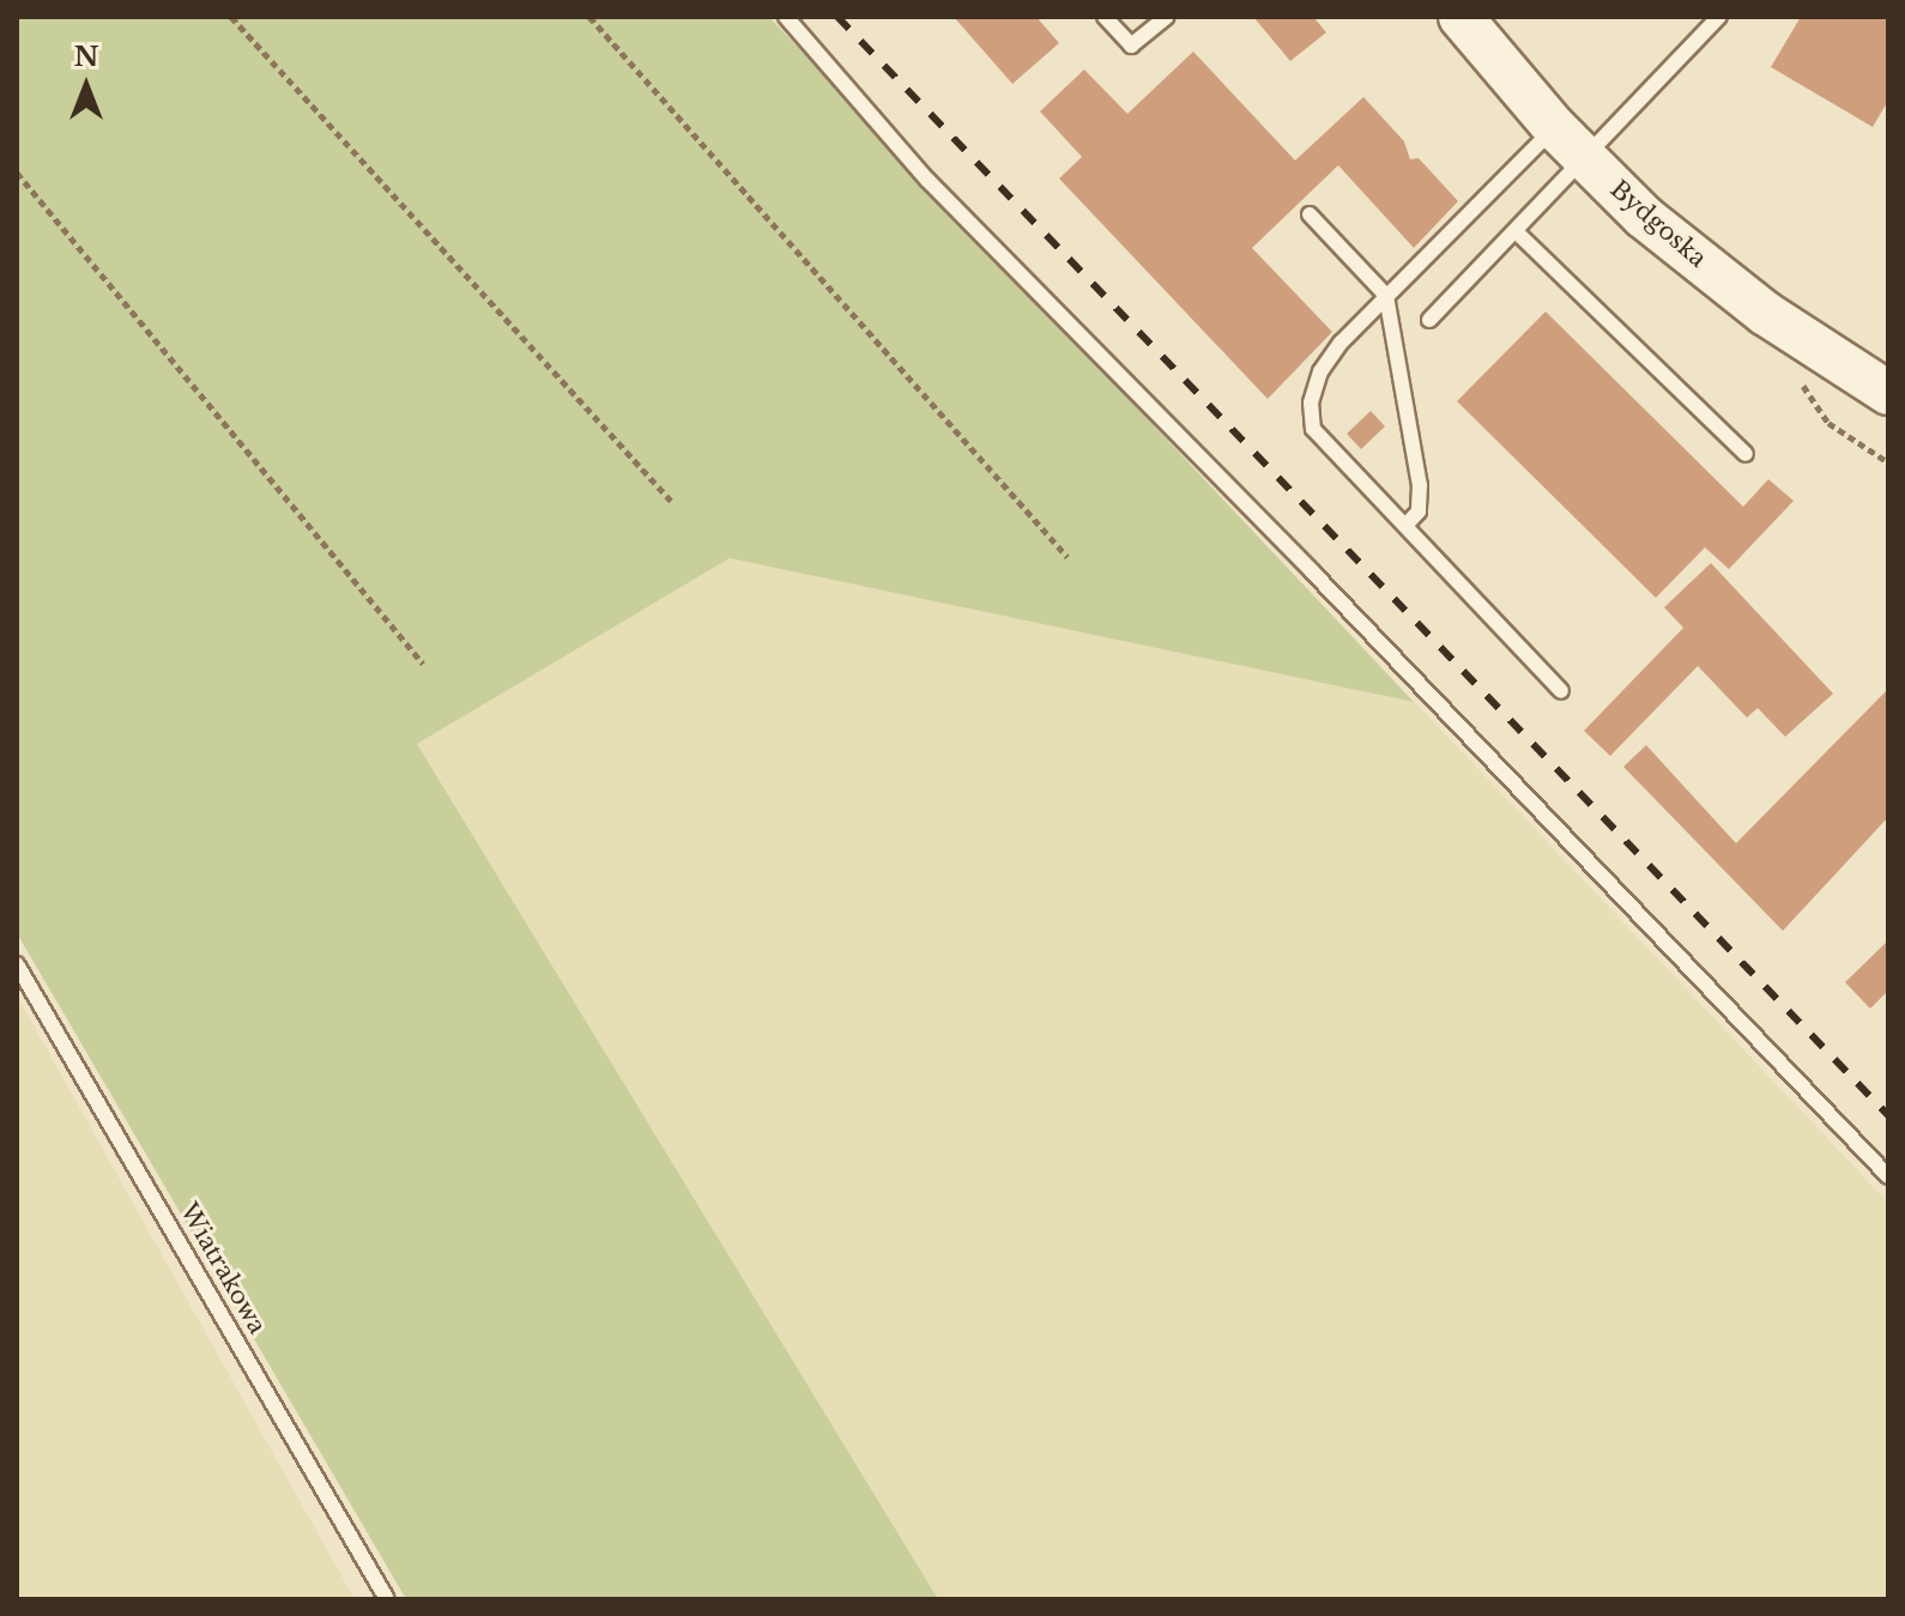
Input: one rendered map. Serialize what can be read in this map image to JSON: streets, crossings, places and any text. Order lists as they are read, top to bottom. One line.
{"streets":{"street":["Bydgoska"],"lane":["Wiatrakowa"]},"north":"top"}
